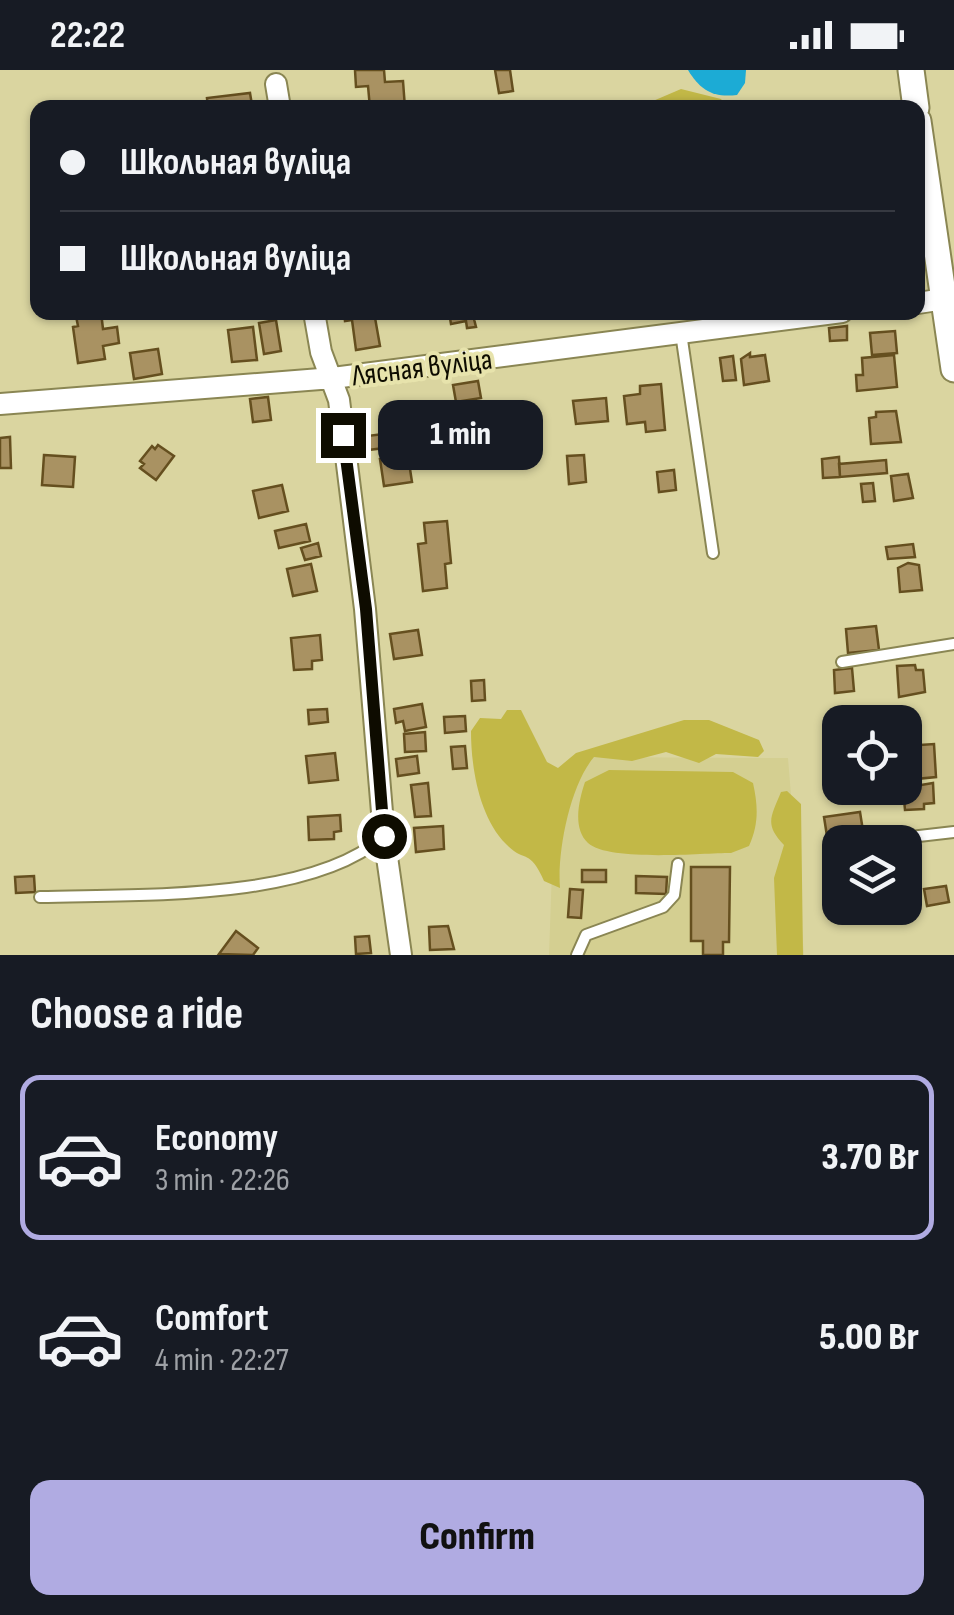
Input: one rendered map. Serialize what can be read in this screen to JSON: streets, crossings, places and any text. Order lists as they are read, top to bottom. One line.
{"streets":{"street":["Лясная вуліца"]},"page":{"status":"22:22","banner":["Школьная вуліца","Школьная вуліца"],"bubble":"1 min","heading":"Choose a ride","list":[{"name":"Economy","note":"3 min · 22:26","value":"3.70 Br"},{"name":"Comfort","note":"4 min · 22:27","value":"5.00 Br"}],"buttons":"Confirm"}}
